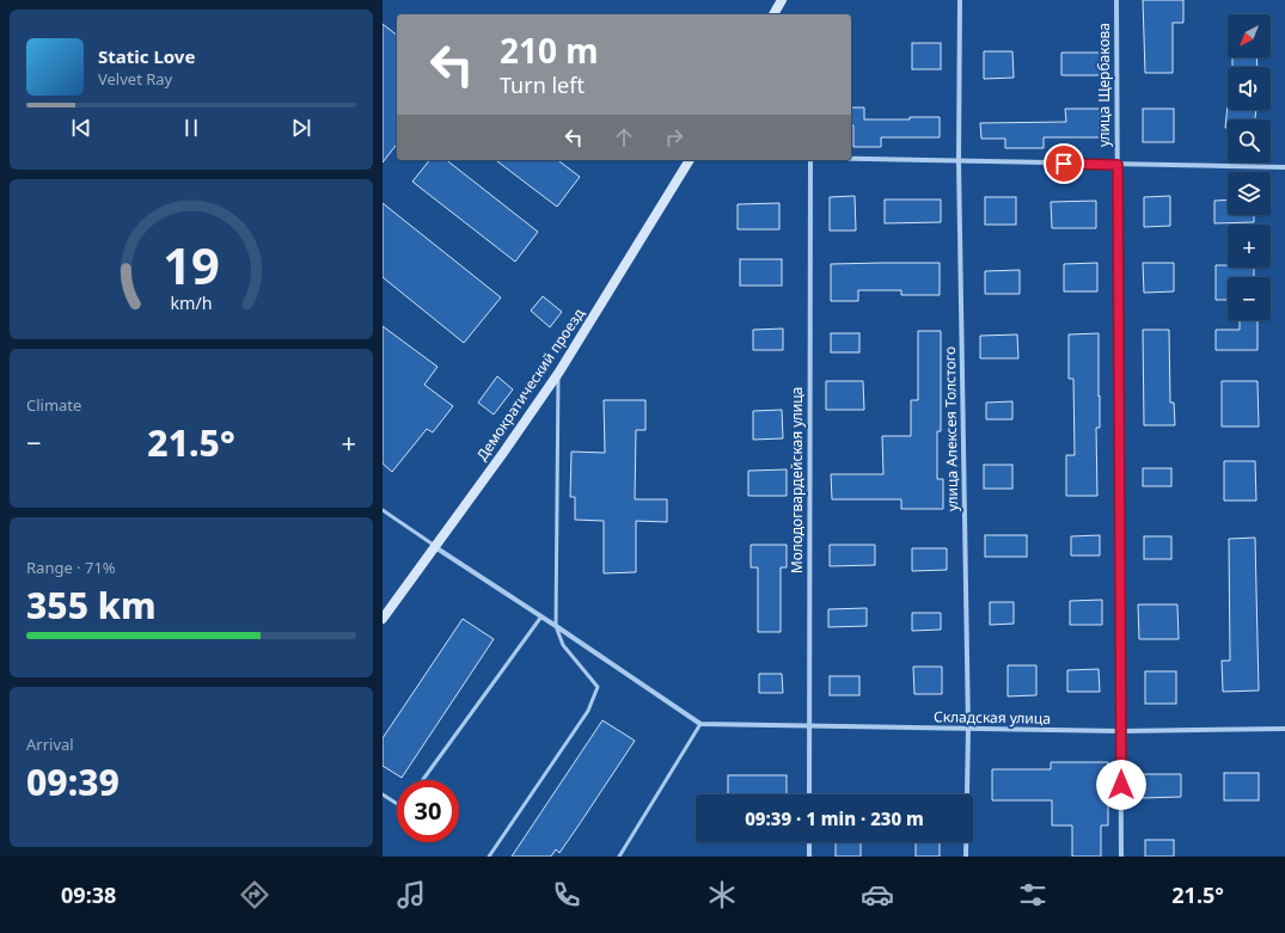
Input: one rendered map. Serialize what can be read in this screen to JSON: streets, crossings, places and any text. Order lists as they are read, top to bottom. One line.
{"streets":{"main road":["Демократический проезд"],"street":["улица Щербакова","улица Алексея Толстого","Молодогвардейская улица","Складская улица"]},"crossings":[["улица Щербакова","Складская улица"],["улица Алексея Толстого","Складская улица"],["Молодогвардейская улица","Складская улица"]],"north":"bottom left","page":{"map_buttons":["+","−"],"turn":["210 m","Turn left"],"song":["Static Love","Velvet Ray"],"tile":["Climate",["Range · 71%","355 km"],["Arrival","09:39"]],"heat":["−","21.5°","+"],"limit":"30","trip":"09:39 · 1 min · 230 m","tabs":["09:38","21.5°"],"gauge":["19","km/h"]}}
